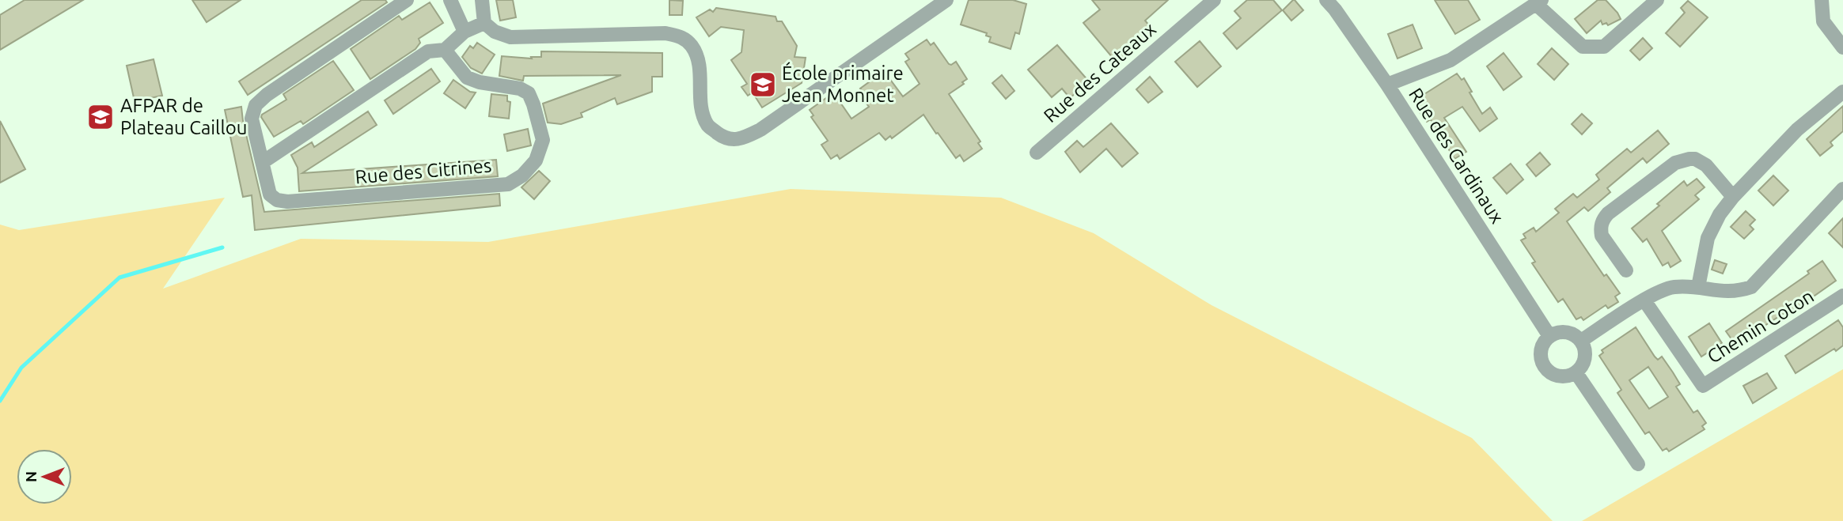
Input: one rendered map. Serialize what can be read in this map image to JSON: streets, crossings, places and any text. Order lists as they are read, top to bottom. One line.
{"streets":{"street":["Rue des Cateaux","Rue des Cardinaux","Rue des Citrines","Chemin Coton"]},"places":{"school or university":["École primaire Jean Monnet","AFPAR de Plateau Caillou"]},"north":"left"}
